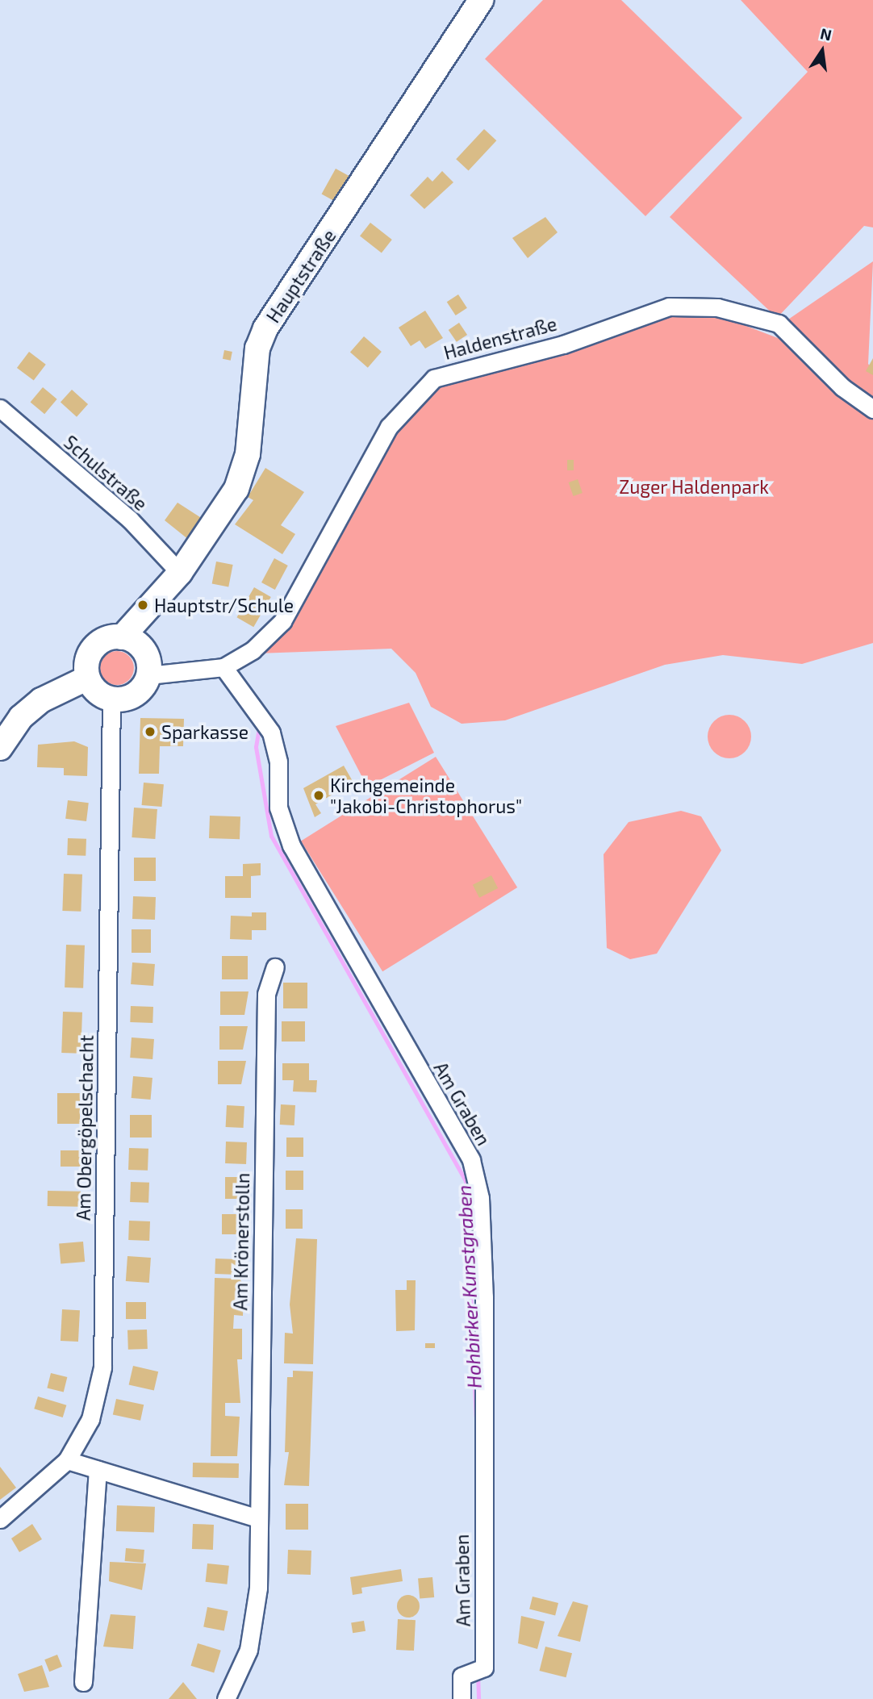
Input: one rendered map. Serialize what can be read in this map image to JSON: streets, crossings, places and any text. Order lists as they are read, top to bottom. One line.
{"streets":{"street":["Hauptstraße","Haldenstraße","Schulstraße","Am Graben","Am Obergöpelschacht","Am Krönerstolln"]},"crossings":[["Hauptstraße","Haldenstraße"],["Hauptstraße","Schulstraße"],["Hauptstraße","Am Obergöpelschacht"],["Haldenstraße","Am Graben"],["Haldenstraße","Am Obergöpelschacht"]],"water":["Hohbirker Kunstgraben"],"parks":["Zuger Haldenpark"],"places":["Hauptstr/Schule","Sparkasse","Kirchgemeinde \"Jakobi-Christophorus\""],"north":"top"}
